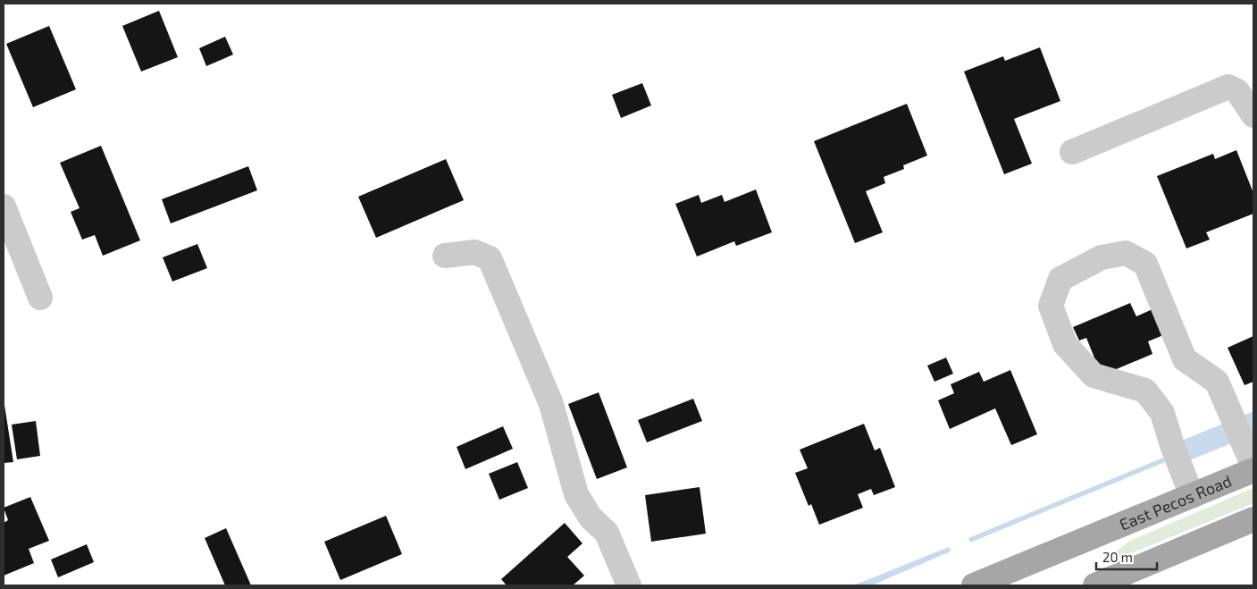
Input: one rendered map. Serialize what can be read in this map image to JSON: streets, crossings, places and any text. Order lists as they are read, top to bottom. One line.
{"streets":{"main road":["East Pecos Road"]},"scale_bar":"20 m"}
